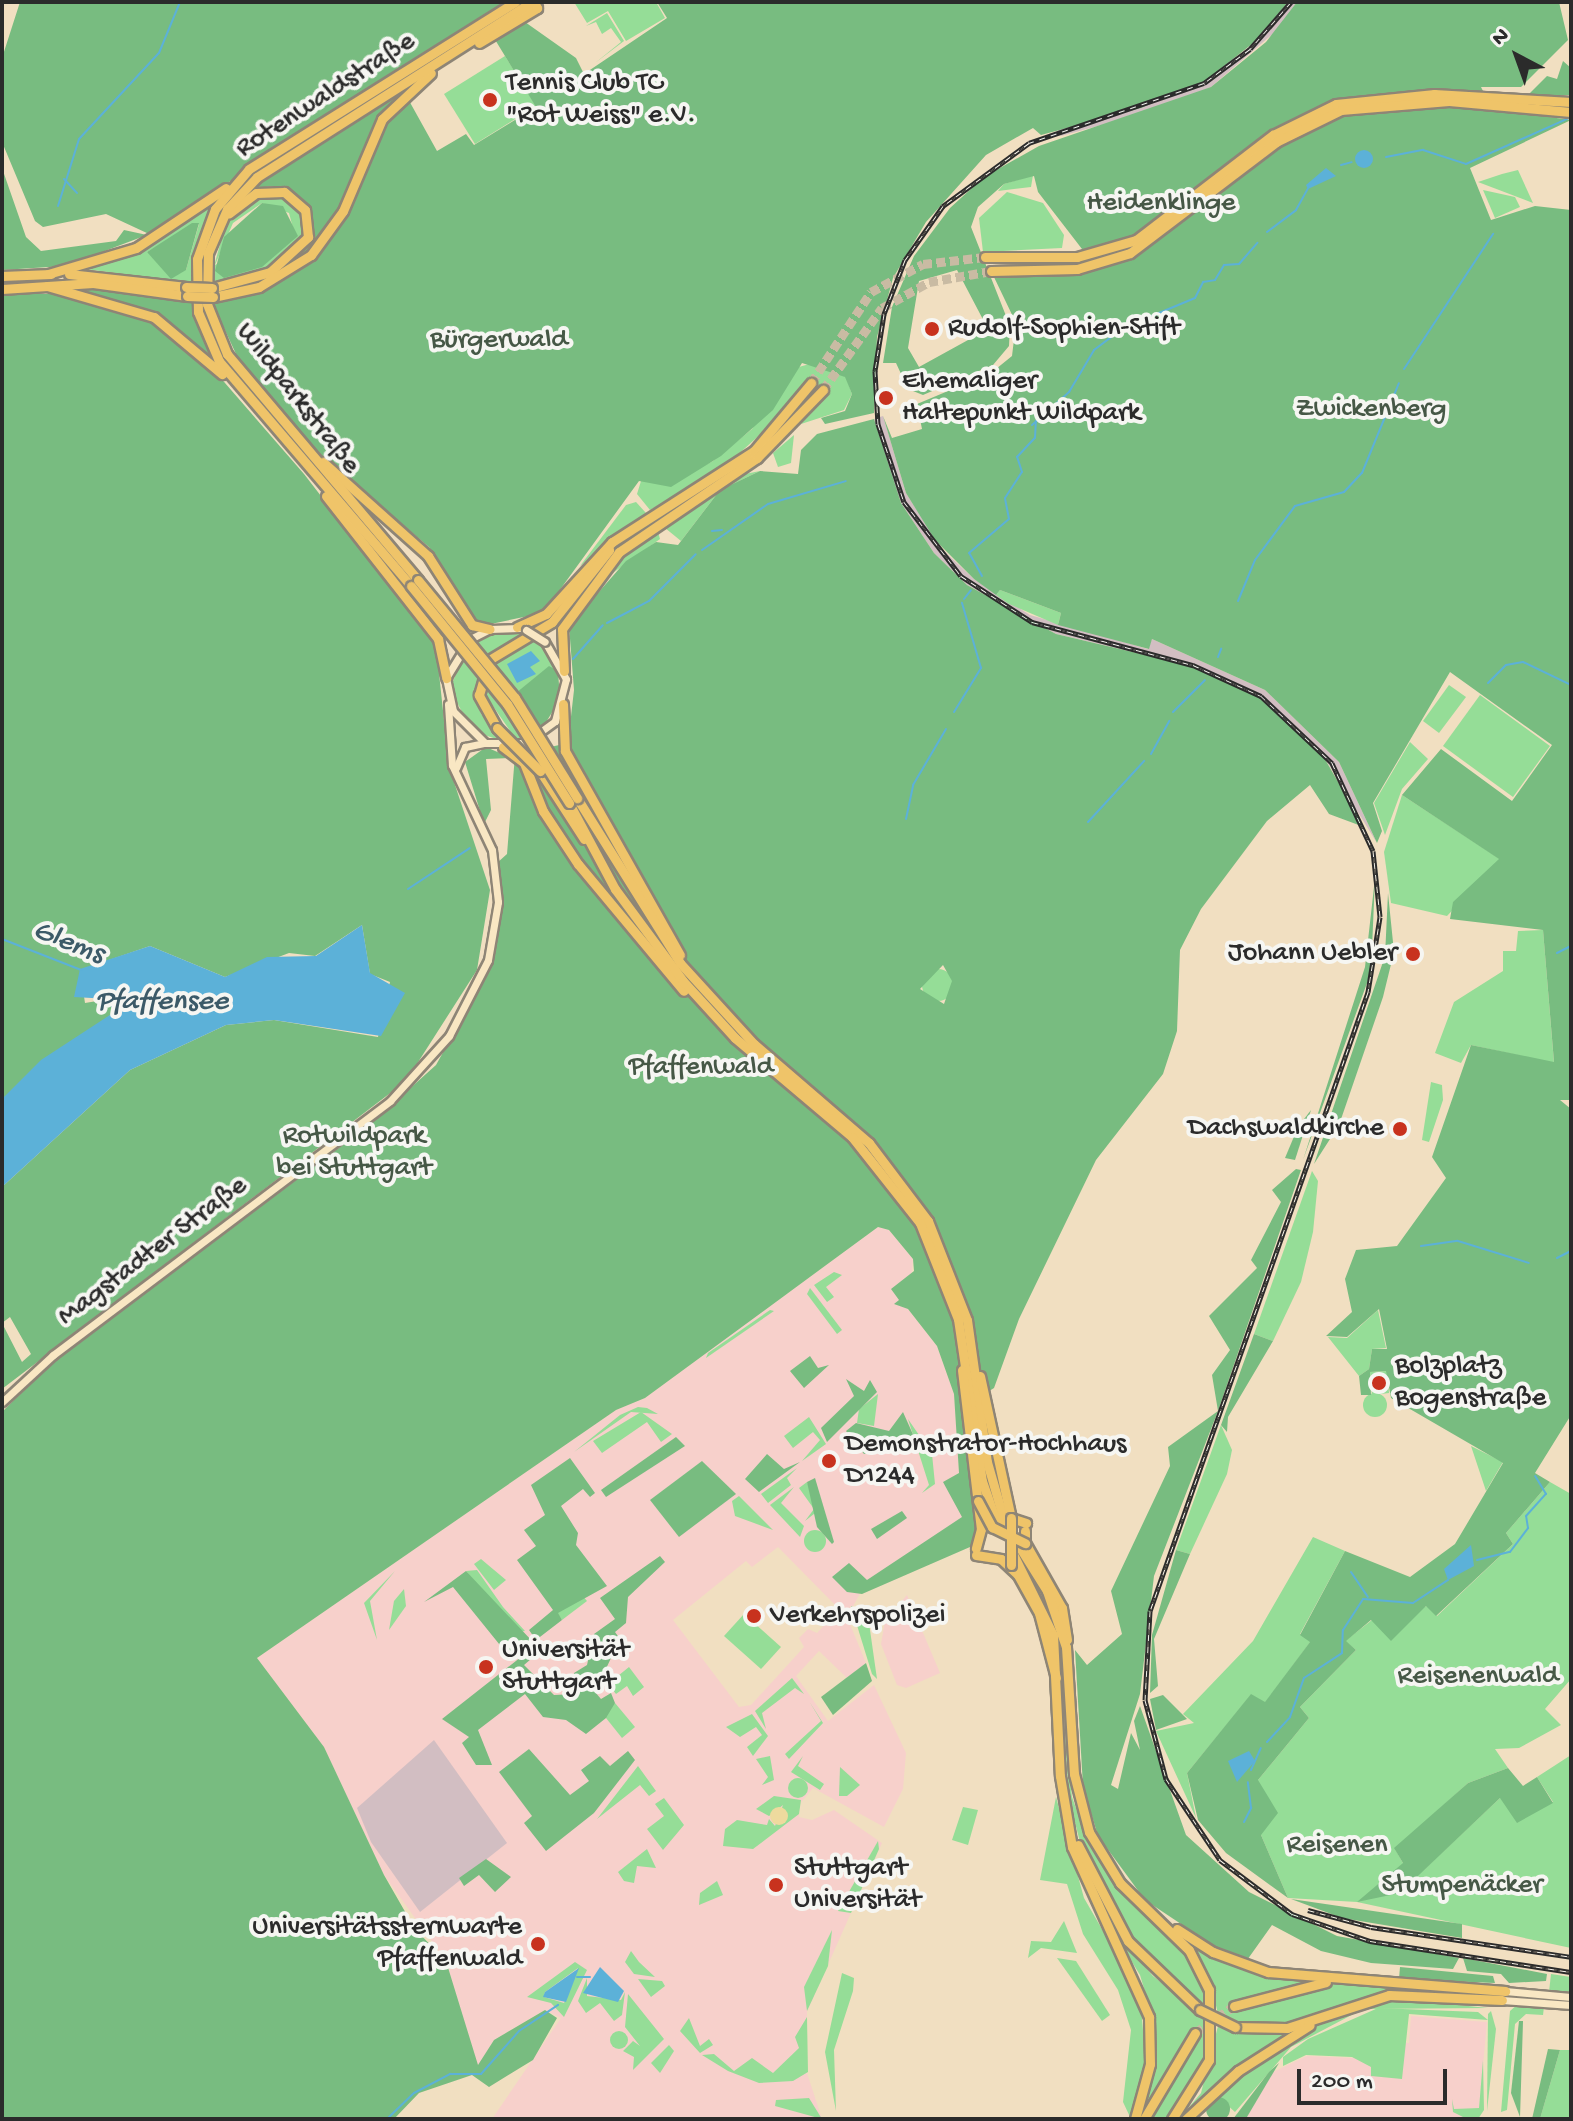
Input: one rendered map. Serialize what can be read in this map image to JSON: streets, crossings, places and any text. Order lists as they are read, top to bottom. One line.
{"streets":{"highway":["Rotenwaldstraße","Wildparkstraße"],"main road":["Magstadter Straße"]},"crossings":[["Rotenwaldstraße","Wildparkstraße"]],"water":["Glems","Pfaffensee"],"parks":["Heidenklinge","Bürgerwald","Zwickenberg","Pfaffenwald","Rotwildpark bei Stuttgart","Reisenenwald","Reisenen","Stumpenäcker"],"places":["Tennis Club TC \"Rot Weiss\" e.V.","Rudolf-Sophien-Stift","Ehemaliger Haltepunkt Wildpark","Johann Uebler","Dachswaldkirche","Bolzplatz Bogenstraße","Demonstrator-Hochhaus D1244","Verkehrspolizei","Universität Stuttgart","Stuttgart Universität","Universitätssternwarte Pfaffenwald"],"scale_bar":"200 m","north":"top left"}
